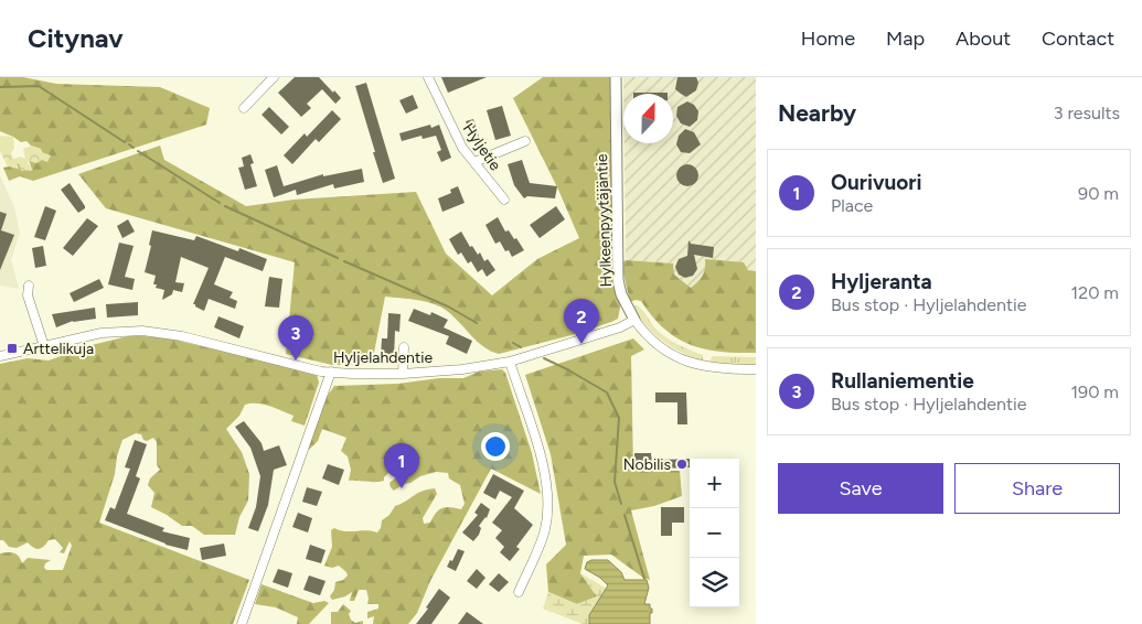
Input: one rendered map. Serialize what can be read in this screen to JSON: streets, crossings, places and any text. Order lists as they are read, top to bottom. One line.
{"streets":{"street":["Hyljetie","Hylkeenpyytäjäntie","Hyljelahdentie"]},"crossings":[["Hylkeenpyytäjäntie","Hyljelahdentie"]],"places":{"transit":["Arttelikuja"],"other":["Nobilis"]},"north":"top","page":{"header":"Citynav","nav":["Home","Map","About","Contact"],"heading":["Nearby","3 results"],"list":[{"mark":"1","name":"Ourivuori","note":"Place","value":"90 m"},{"mark":"2","name":"Hyljeranta","note":"Bus stop · Hyljelahdentie","value":"120 m"},{"mark":"3","name":"Rullaniementie","note":"Bus stop · Hyljelahdentie","value":"190 m"}],"pins":["2","3","1"],"buttons":["Save","Share"],"map_buttons":["+","−"]}}
